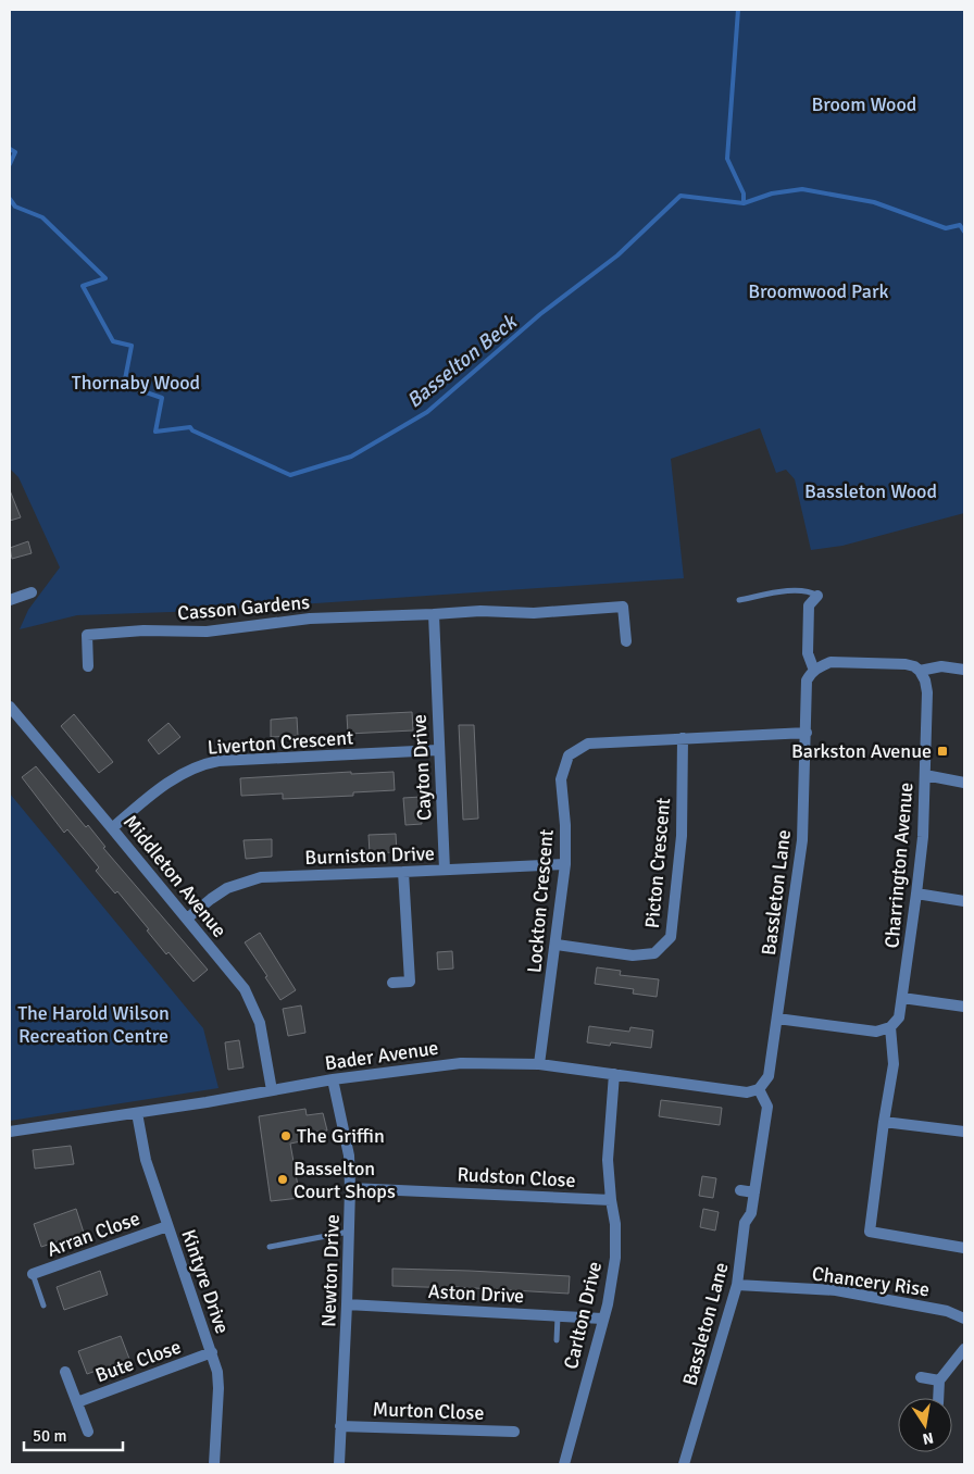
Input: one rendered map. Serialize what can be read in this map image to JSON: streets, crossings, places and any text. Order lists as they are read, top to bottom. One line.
{"streets":{"street":["Casson Gardens","Liverton Crescent","Cayton Drive","Burniston Drive","Picton Crescent","Charrington Avenue","Middleton Avenue","Bassleton Lane","Lockton Crescent","Bader Avenue","Rudston Close","Arran Close","Newton Drive","Kintyre Drive","Chancery Rise","Aston Drive","Carlton Drive","Bute Close","Murton Close"]},"crossings":[["Casson Gardens","Cayton Drive"],["Liverton Crescent","Cayton Drive"],["Liverton Crescent","Middleton Avenue"],["Cayton Drive","Burniston Drive"],["Burniston Drive","Middleton Avenue"],["Burniston Drive","Lockton Crescent"],["Picton Crescent","Lockton Crescent"],["Middleton Avenue","Bader Avenue"],["Bassleton Lane","Lockton Crescent"],["Bassleton Lane","Bader Avenue"],["Bassleton Lane","Chancery Rise"],["Lockton Crescent","Bader Avenue"],["Bader Avenue","Newton Drive"],["Bader Avenue","Kintyre Drive"],["Bader Avenue","Carlton Drive"],["Rudston Close","Newton Drive"],["Rudston Close","Carlton Drive"],["Arran Close","Kintyre Drive"],["Newton Drive","Aston Drive"],["Newton Drive","Murton Close"],["Kintyre Drive","Bute Close"],["Aston Drive","Carlton Drive"]],"water":["Basselton Beck"],"parks":["Broom Wood","Broomwood Park","Thornaby Wood","Bassleton Wood","The Harold Wilson Recreation Centre"],"places":{"transit":["Barkston Avenue"],"other":["The Griffin","Basselton Court Shops"]},"scale_bar":"50 m","north":"bottom"}
